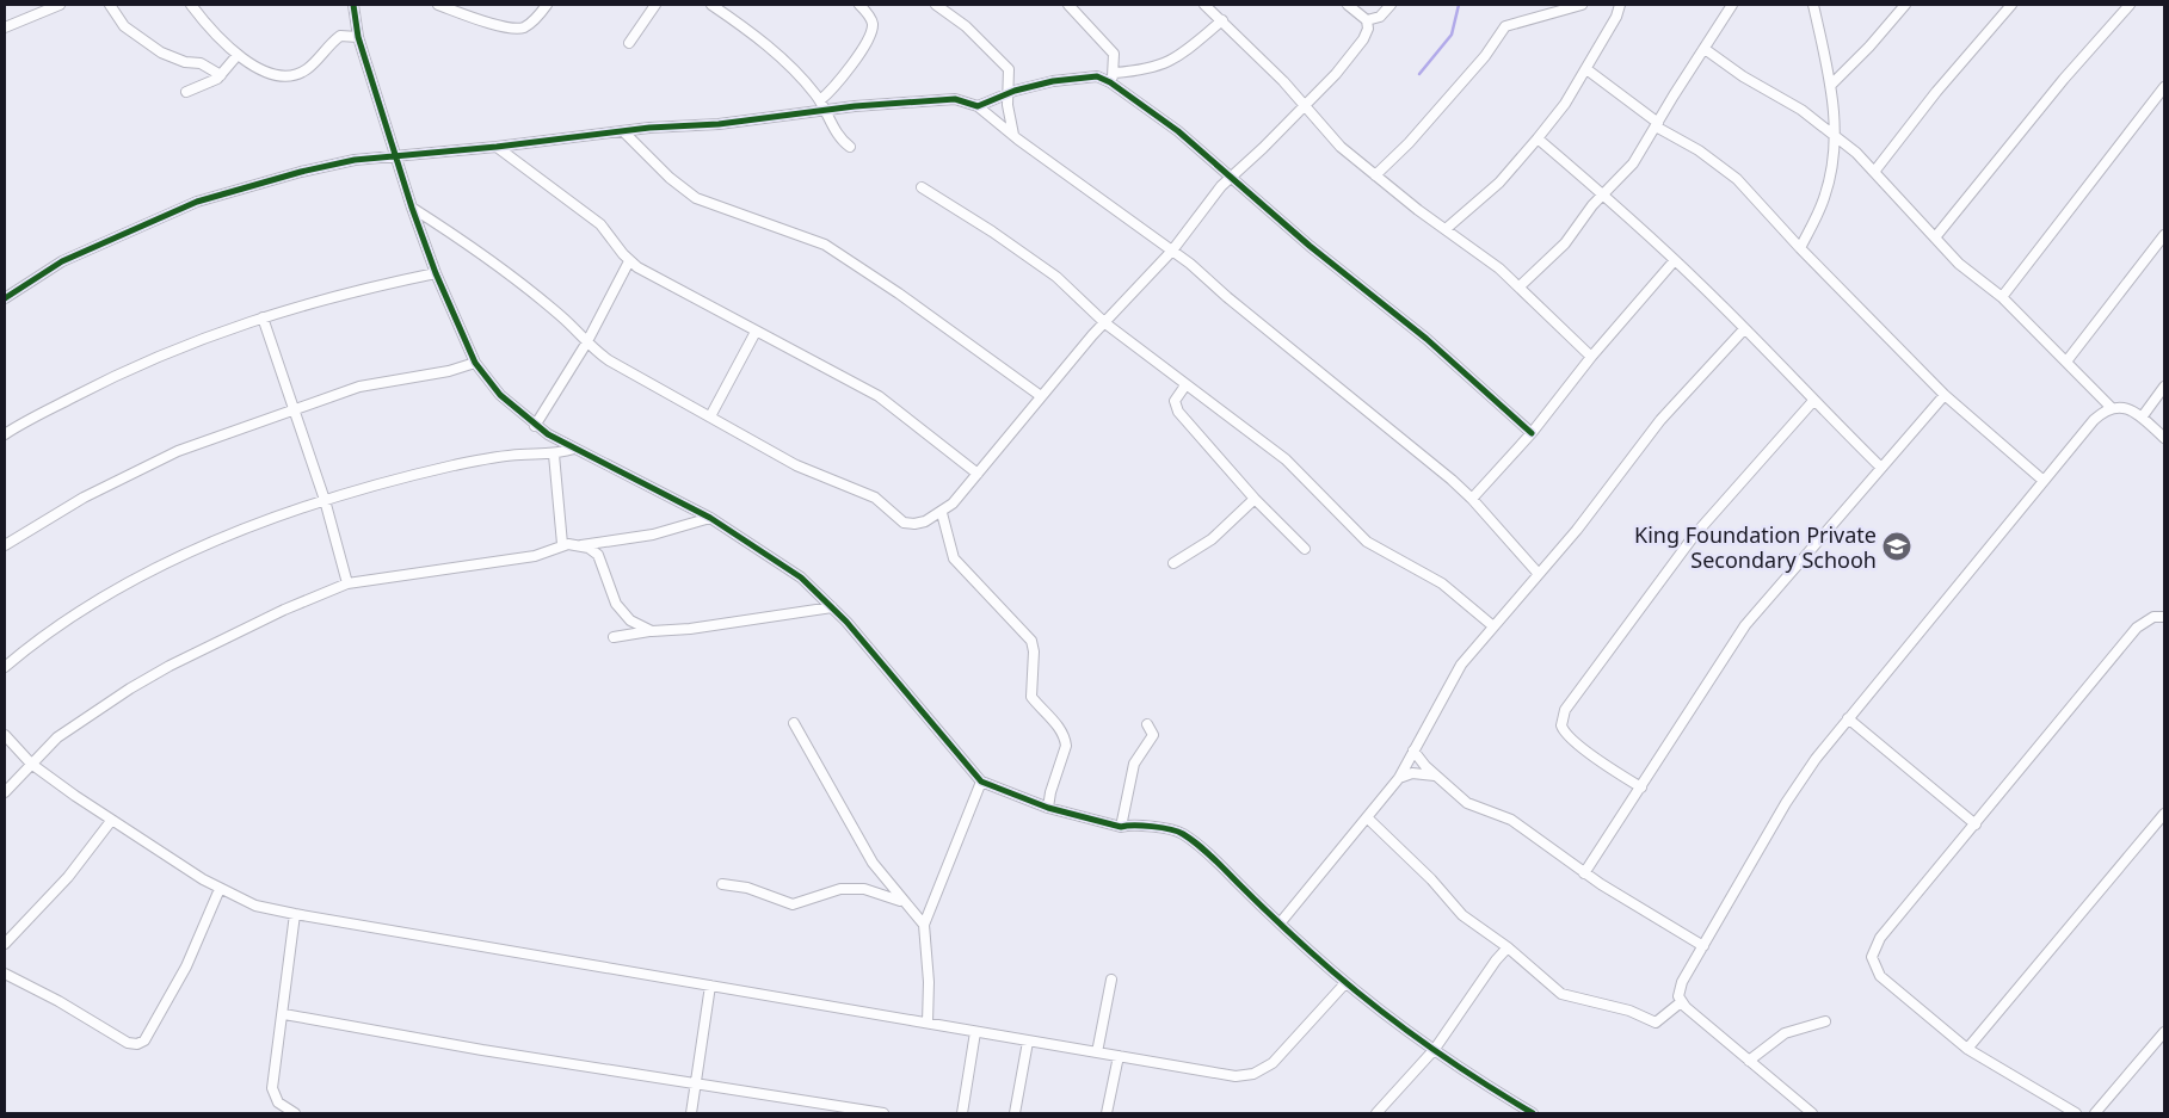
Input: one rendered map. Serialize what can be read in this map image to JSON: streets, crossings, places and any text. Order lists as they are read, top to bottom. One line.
{"places":{"school or university":["King Foundation Private Secondary Schooh"]}}
